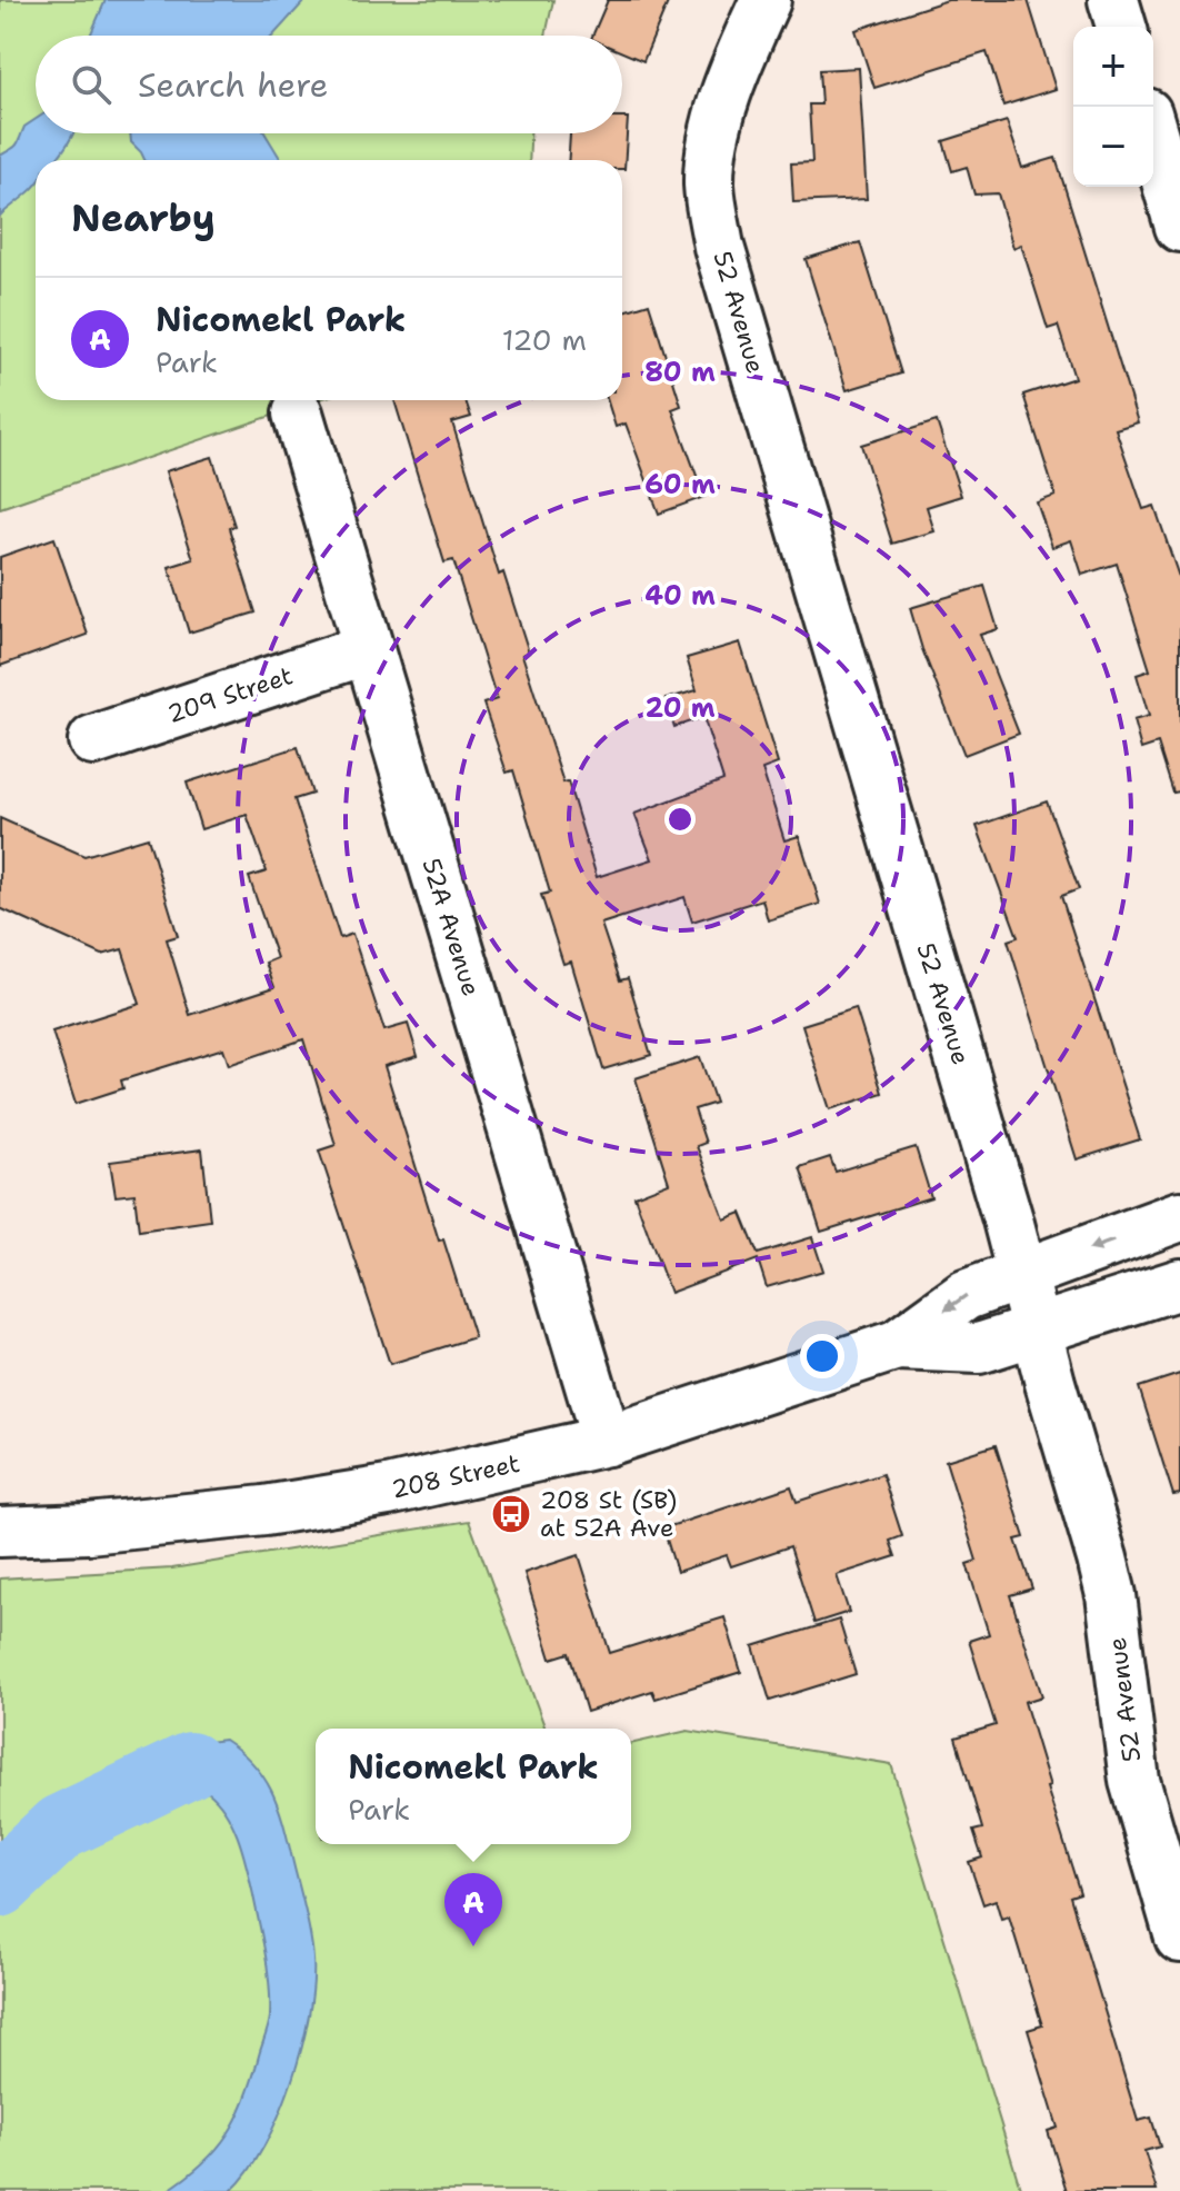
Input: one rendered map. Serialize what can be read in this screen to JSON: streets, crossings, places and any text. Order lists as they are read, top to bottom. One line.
{"streets":{"street":["52 Avenue","209 Street","52A Avenue","208 Street"]},"crossings":[["52 Avenue","208 Street"],["209 Street","52A Avenue"],["52A Avenue","208 Street"]],"places":{"bus stop":["208 St (SB) at 52A Ave"]},"page":{"map_buttons":["+","−"],"search":"Search here","heading":"Nearby","list":[{"mark":"A","name":"Nicomekl Park","note":"Park","value":"120 m"}],"popup":["Nicomekl Park","Park"],"pins":"A"},"rings":["80 m","60 m","40 m","20 m"]}
